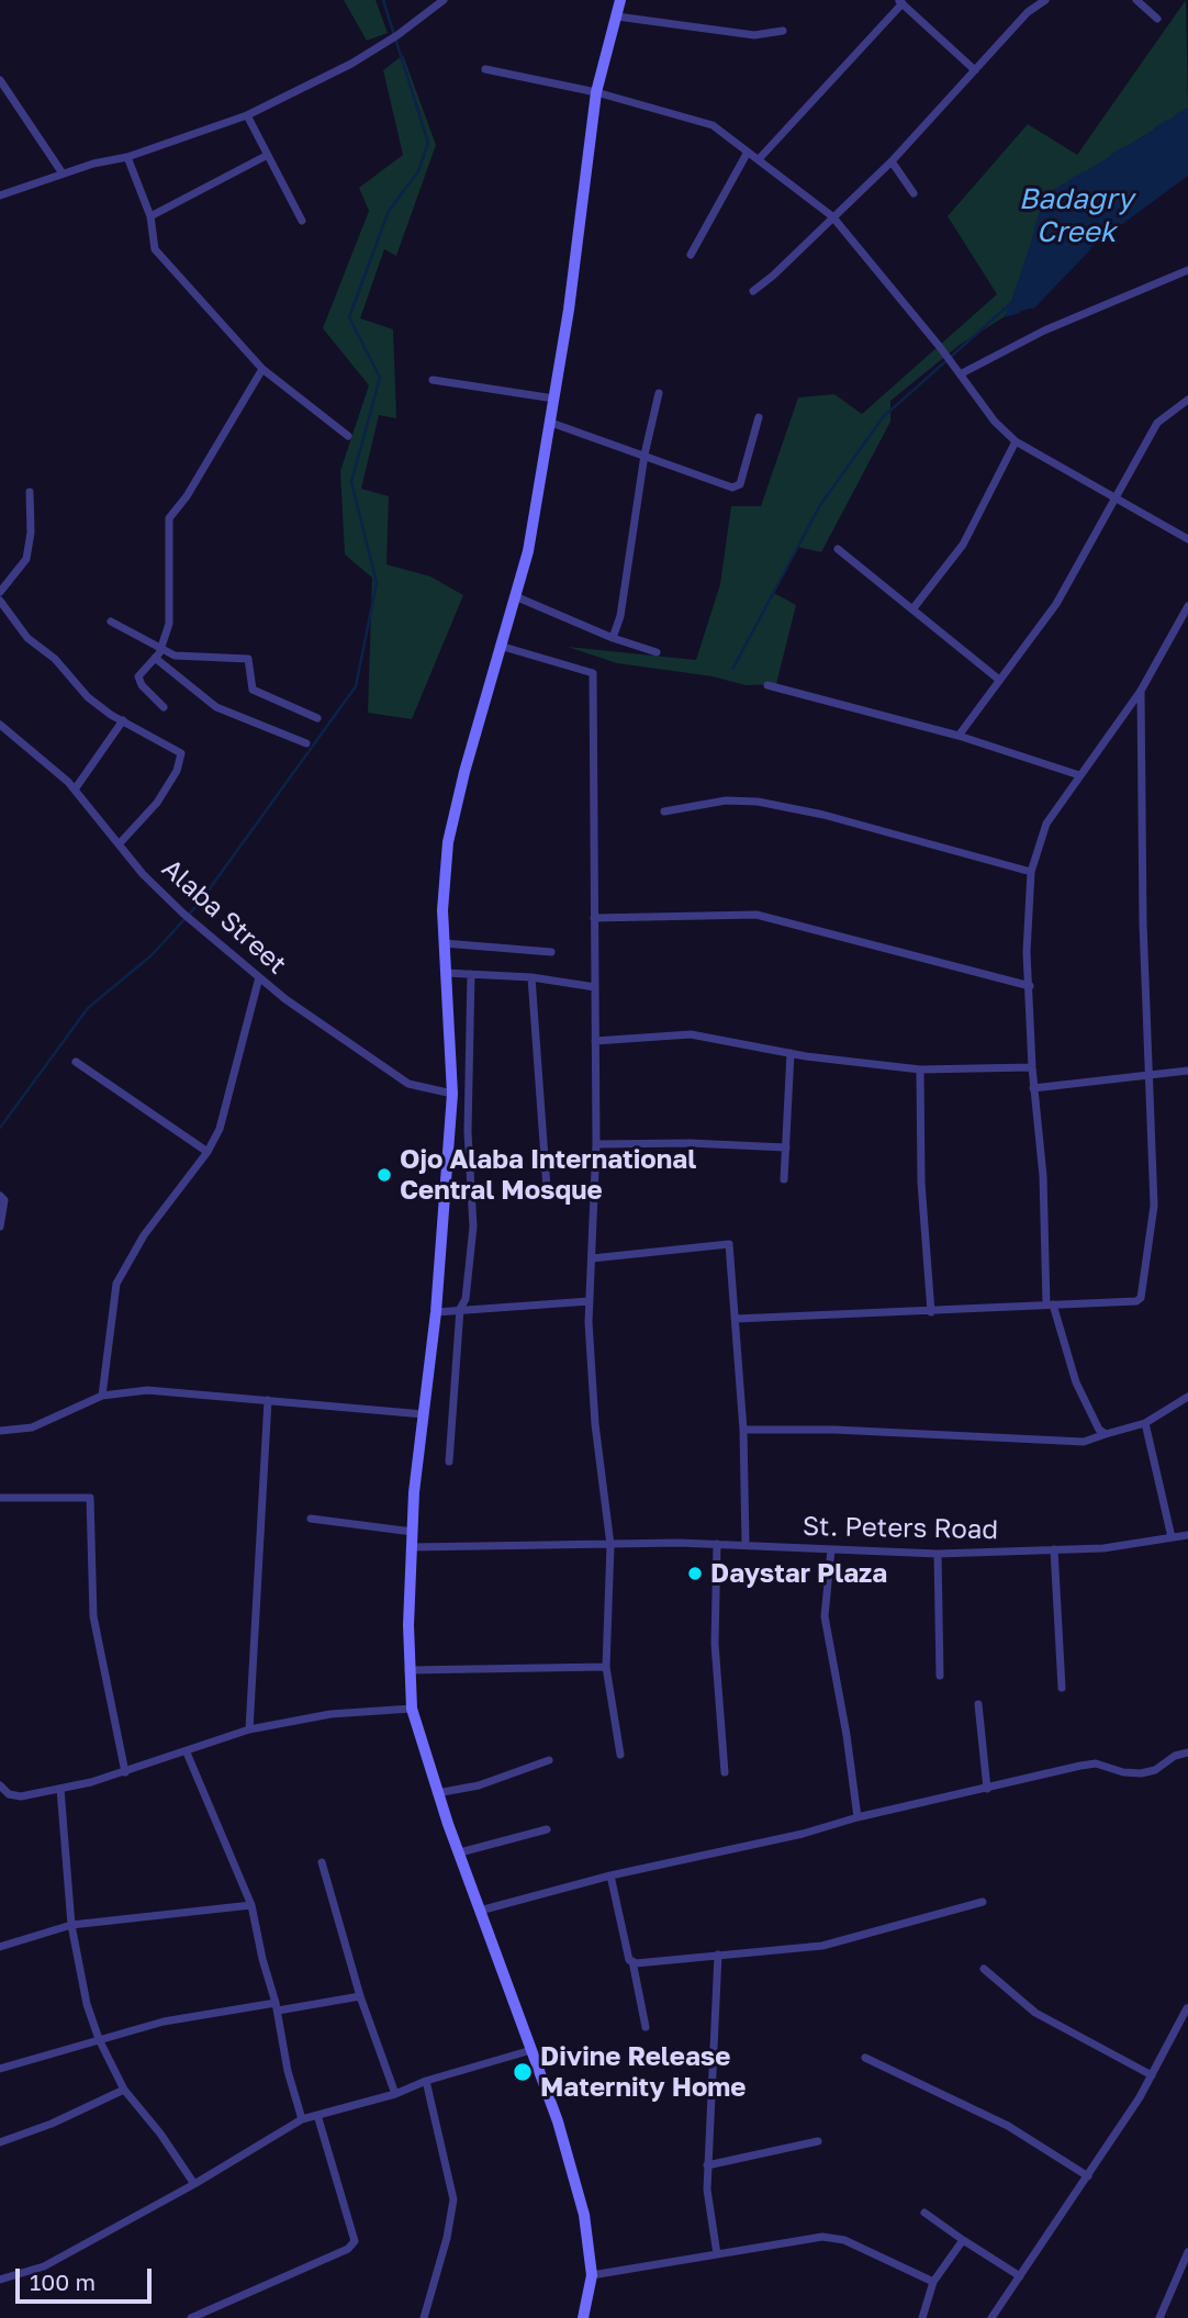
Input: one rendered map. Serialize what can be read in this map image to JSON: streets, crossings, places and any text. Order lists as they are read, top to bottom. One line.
{"streets":{"street":["Alaba Street","St. Peters Road"]},"water":["Badagry Creek"],"places":["Ojo Alaba International Central Mosque","Daystar Plaza","Divine Release Maternity Home"],"scale_bar":"100 m"}
